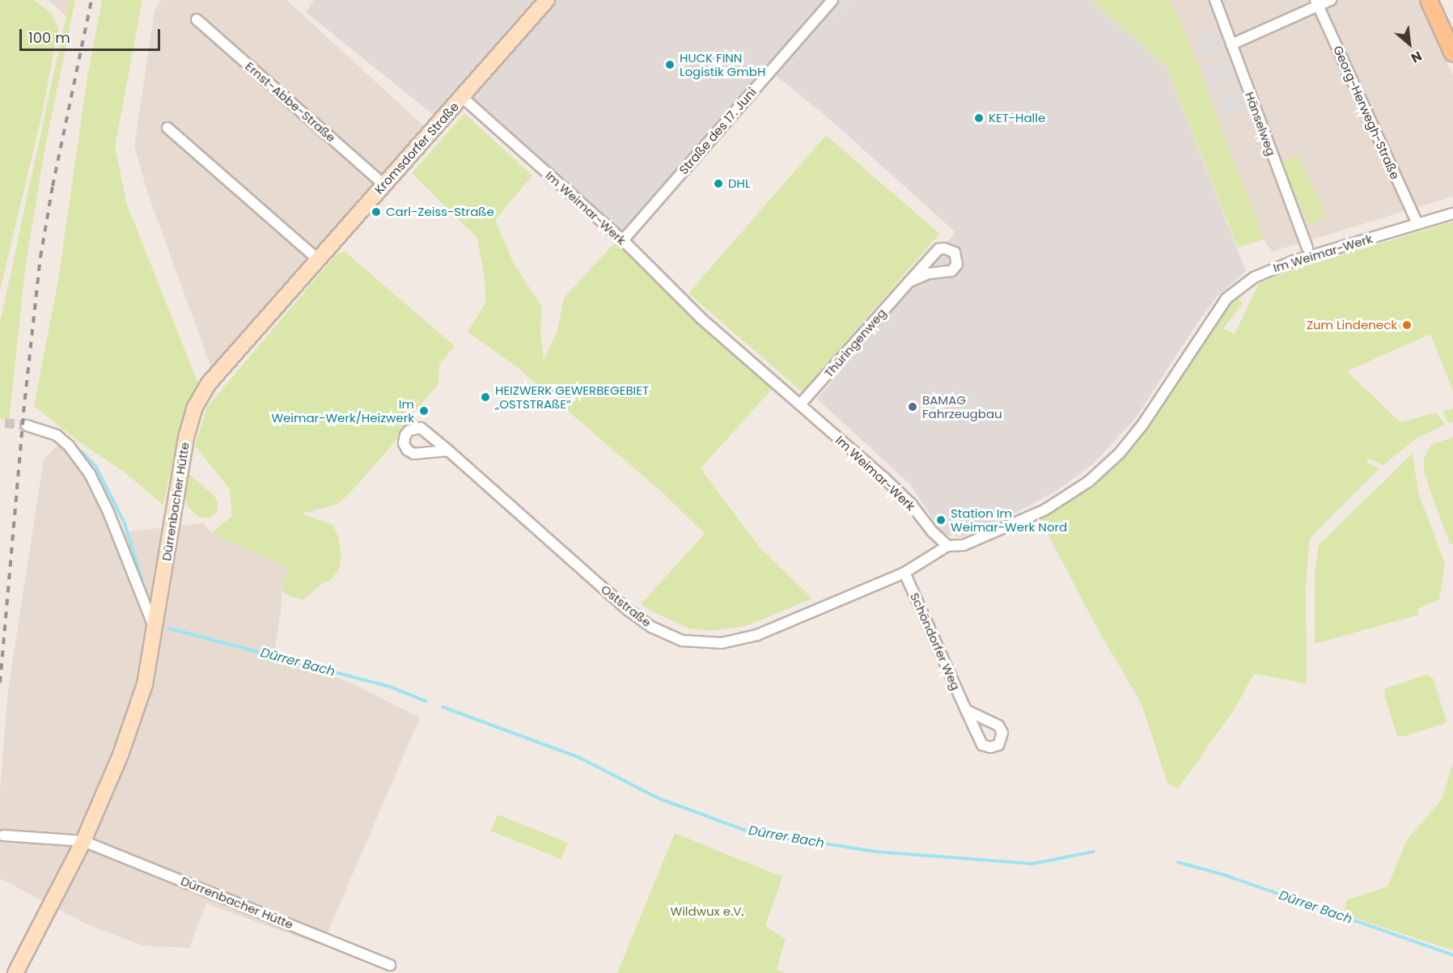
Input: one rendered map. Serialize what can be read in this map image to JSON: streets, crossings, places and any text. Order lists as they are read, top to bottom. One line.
{"streets":{"street":["Ernst-Abbe-Straße","Georg-Herwegh-Straße","Hänselweg","Straße des 17. Juni","Kromsdorfer Straße","Im Weimar-Werk","Thüringenweg","Dürrenbacher Hütte","Oststraße","Schöndorfer Weg"]},"crossings":[["Ernst-Abbe-Straße","Kromsdorfer Straße"],["Georg-Herwegh-Straße","Im Weimar-Werk"],["Straße des 17. Juni","Im Weimar-Werk"],["Kromsdorfer Straße","Im Weimar-Werk"],["Kromsdorfer Straße","Dürrenbacher Hütte"],["Im Weimar-Werk","Thüringenweg"],["Im Weimar-Werk","Oststraße"],["Oststraße","Schöndorfer Weg"]],"water":["Dürrer Bach"],"parks":["Wildwux e.V."],"places":["HUCK FINN Logistik GmbH","KET-Halle","DHL","Carl-Zeiss-Straße","Zum Lindeneck","HEIZWERK GEWERBEGEBIET „OSTSTRAßE“","BAMAG Fahrzeugbau","Im Weimar-Werk/Heizwerk","Station Im Weimar-Werk Nord"],"scale_bar":"100 m","north":"bottom right"}
